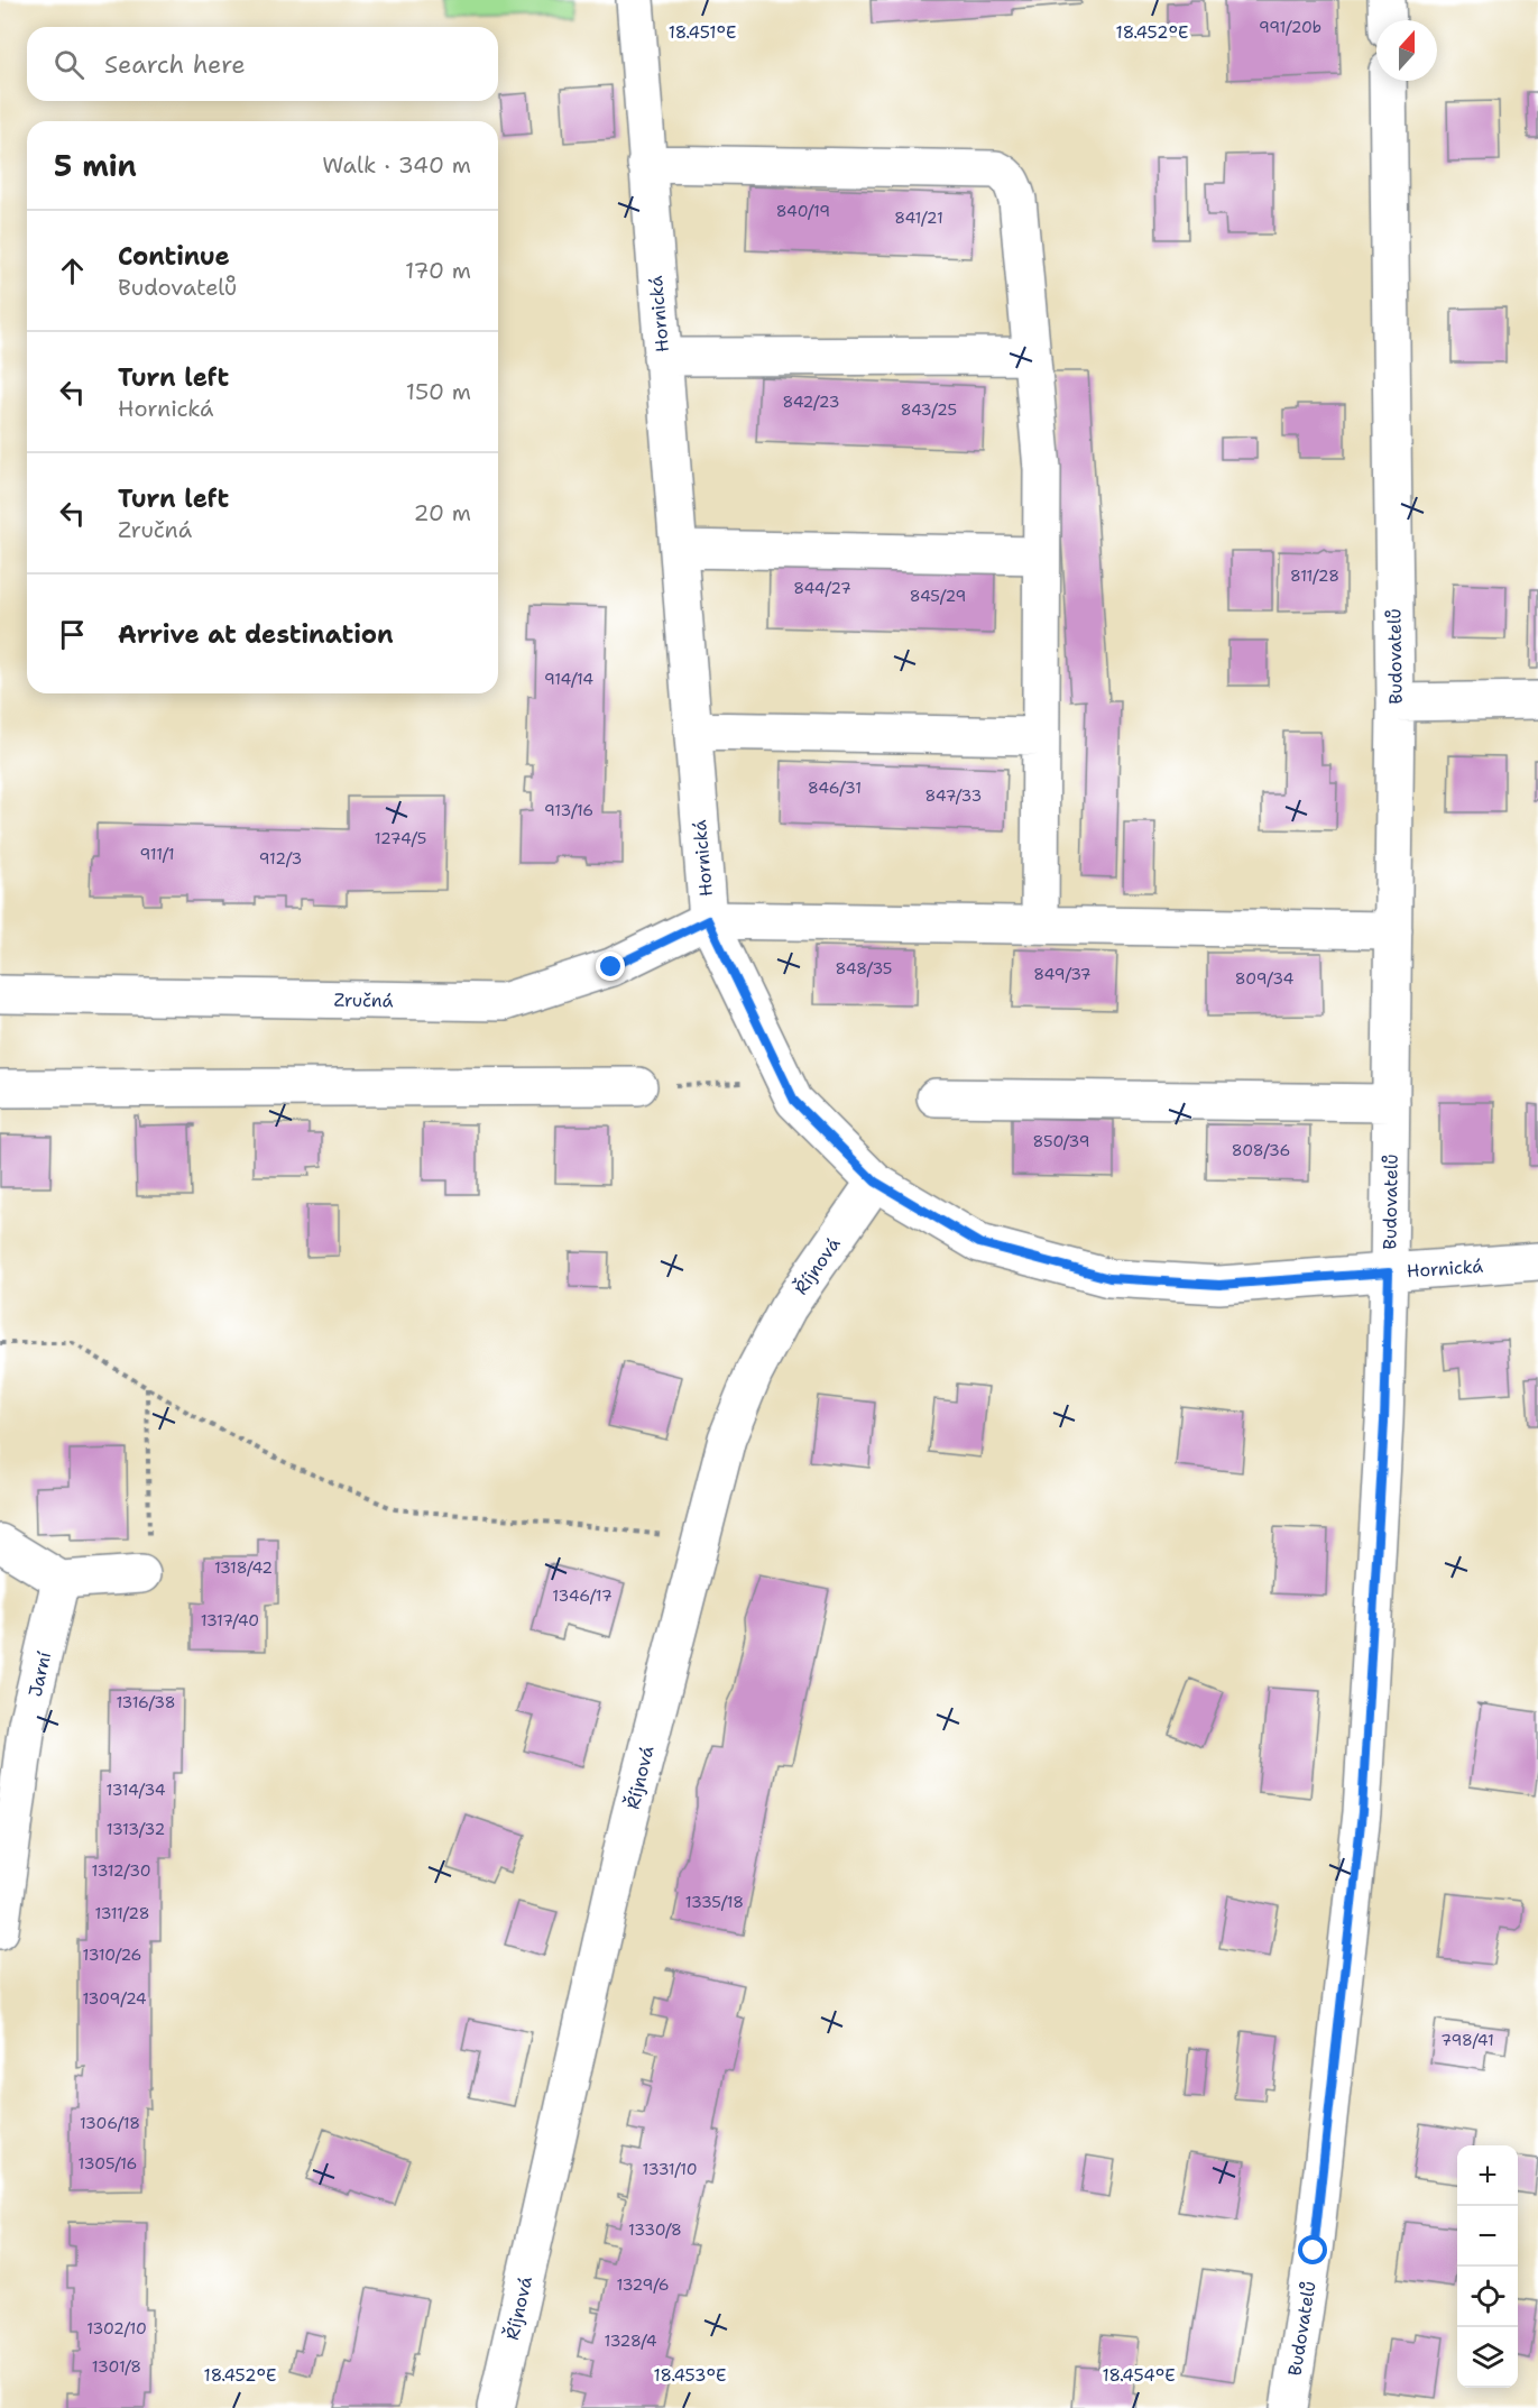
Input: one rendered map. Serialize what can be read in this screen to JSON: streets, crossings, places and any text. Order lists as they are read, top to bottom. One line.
{"streets":{"street":["Hornická","Budovatelů","Zručná","Říjnová","Jarní"]},"crossings":[["Hornická","Budovatelů"],["Hornická","Zručná"],["Hornická","Říjnová"]],"house_numbers":["991/20b","840/19","841/21","842/23","843/25","811/28","844/27","845/29","914/14","846/31","847/33","913/16","1274/5","911/1","912/3","848/35","849/37","809/34","850/39","808/36","1318/42","1346/17","1317/40","1316/38","1314/34","1313/32","1312/30","1335/18","1311/28","1310/26","1309/24","798/41","1306/18","1305/16","1331/10","1330/8","1329/6","1302/10","1328/4","1301/8"],"north":"top","page":{"search":"Search here","heading":["5 min","Walk · 340 m"],"list":[["Continue","Budovatelů","170 m"],["Turn left","Hornická","150 m"],["Turn left","Zručná","20 m"],"Arrive at destination"],"map_buttons":["+","−"]},"coordinates":["18.451°E","18.452°E","18.453°E","18.454°E"]}
